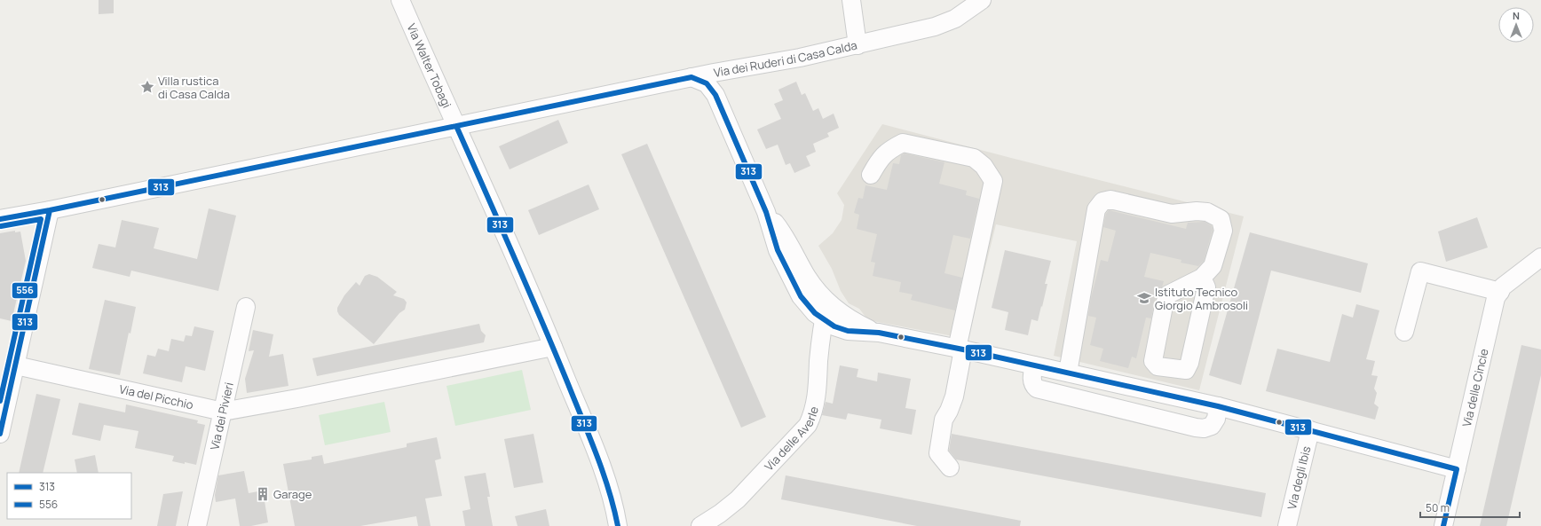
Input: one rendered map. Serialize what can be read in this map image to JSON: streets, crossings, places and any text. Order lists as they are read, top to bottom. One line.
{"streets":{"street":["Via dei Ruderi di Casa Calda","Via Walter Tobagi","Via delle Cincie","Via del Picchio","Via dei Pivieri","Via delle Averle","Via degli Ibis"]},"crossings":[["Via dei Ruderi di Casa Calda","Via Walter Tobagi"],["Via Walter Tobagi","Via del Picchio"],["Via del Picchio","Via dei Pivieri"]],"places":{"place":["Villa rustica di Casa Calda"],"school or university":["Istituto Tecnico Giorgio Ambrosoli"],"building":["Garage"]},"lines":["transit line 313","transit line 556"],"legend":["313","556"],"scale_bar":"50 m","north":"top"}
